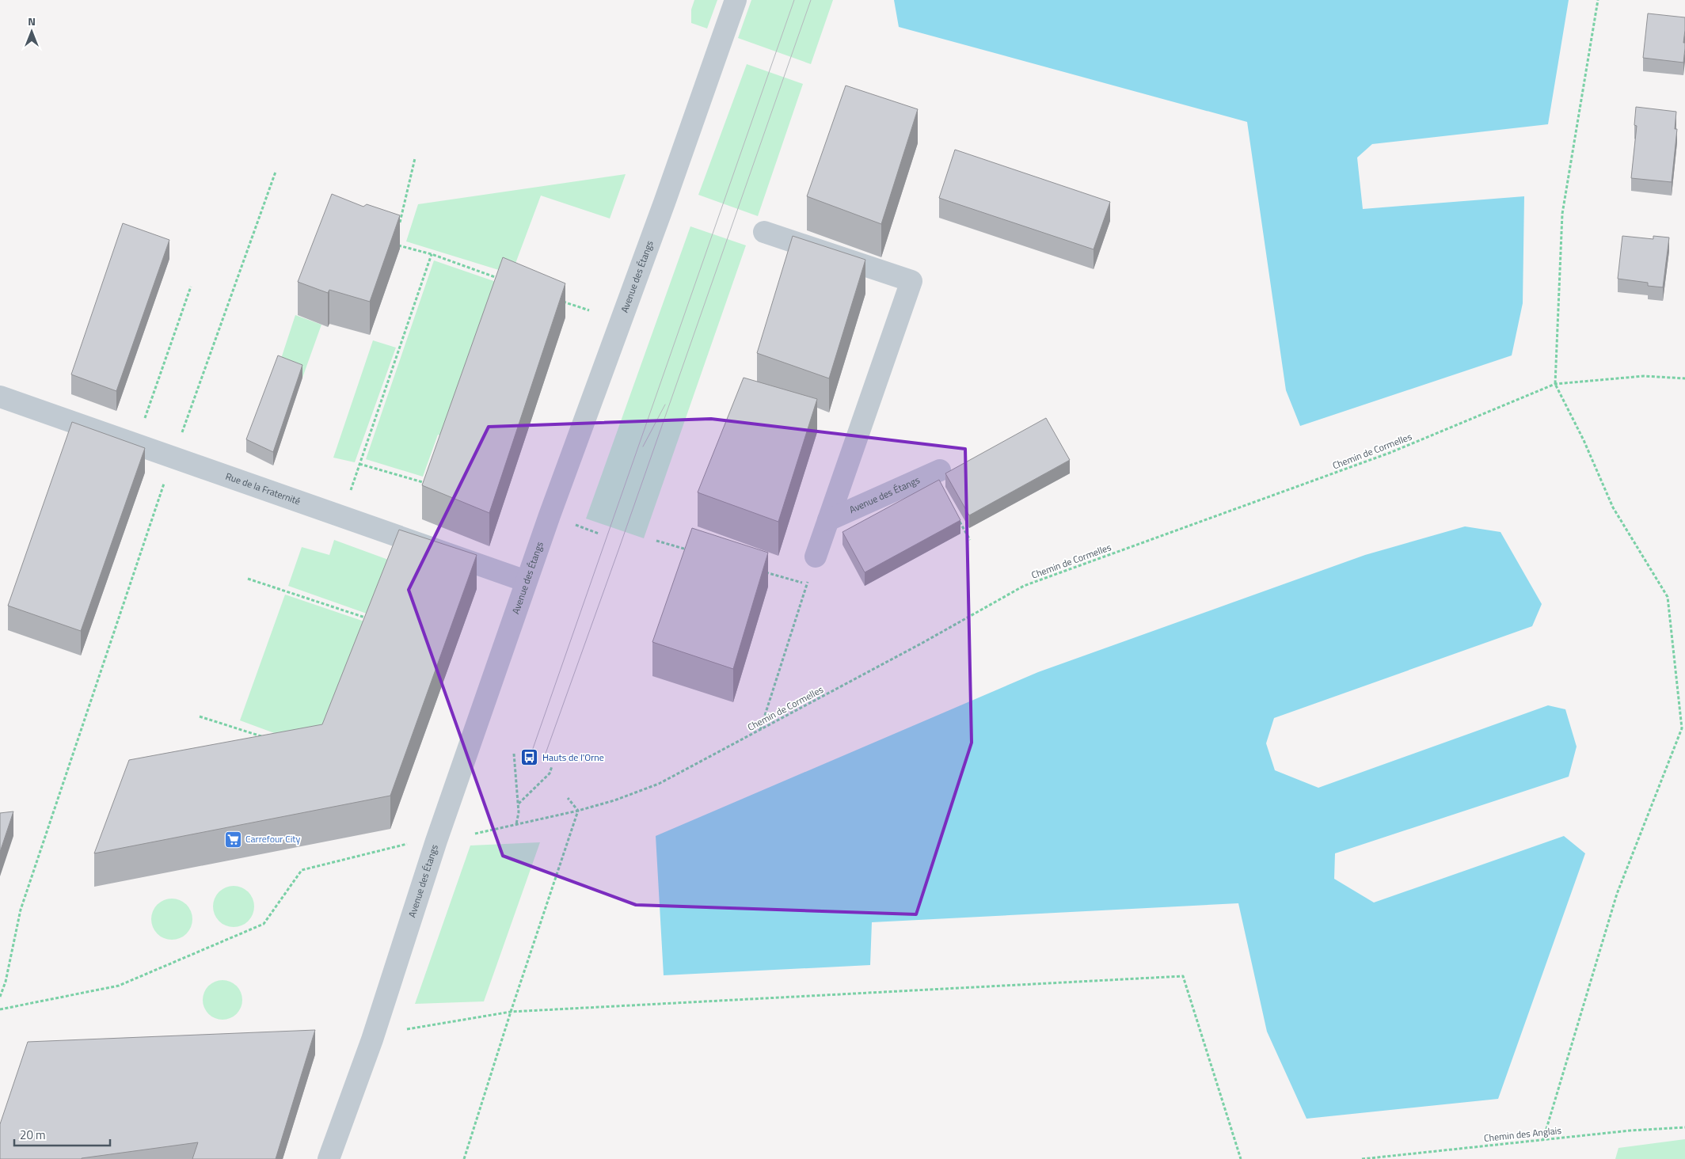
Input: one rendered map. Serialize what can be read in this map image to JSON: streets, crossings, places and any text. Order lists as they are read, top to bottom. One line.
{"streets":{"street":["Avenue des Étangs","Rue de la Fraternité"],"path":["Chemin de Cormelles","Chemin des Anglais"]},"crossings":[["Avenue des Étangs","Rue de la Fraternité"]],"places":{"bus stop":["Hauts de l'Orne"],"supermarket":["Carrefour City"]},"scale_bar":"20 m","north":"top"}
